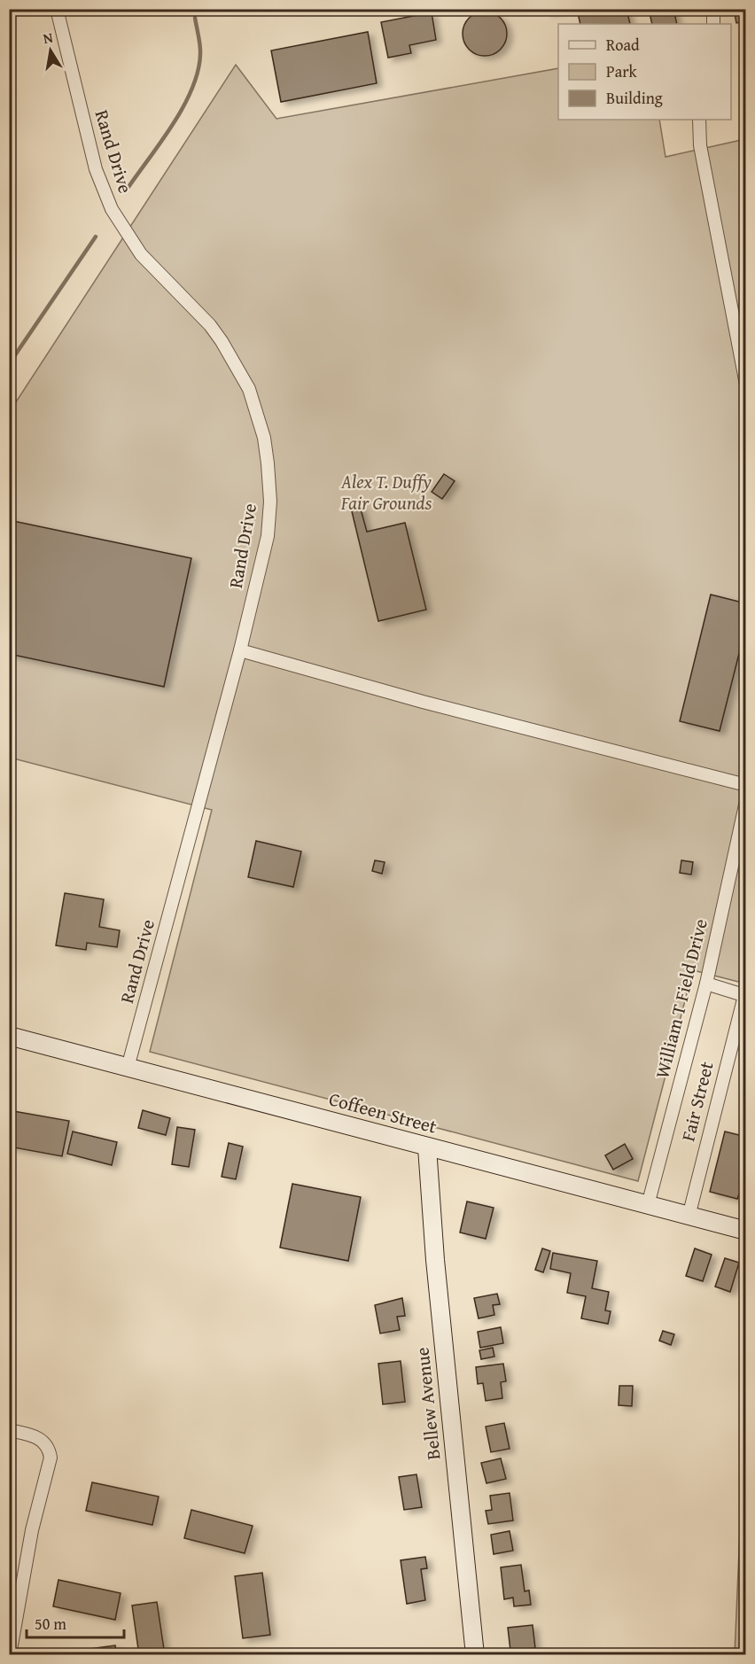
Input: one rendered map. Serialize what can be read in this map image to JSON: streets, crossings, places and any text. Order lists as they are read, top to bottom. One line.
{"streets":{"main road":["Coffeen Street","Bellew Avenue"],"street":["Rand Drive","William T Field Drive","Fair Street"]},"crossings":[["Rand Drive","Coffeen Street"],["William T Field Drive","Coffeen Street"],["Fair Street","Coffeen Street"],["Coffeen Street","Bellew Avenue"]],"parks":["Alex T. Duffy Fair Grounds"],"legend":["Road","Park","Building"],"scale_bar":"50 m","north":"top"}
